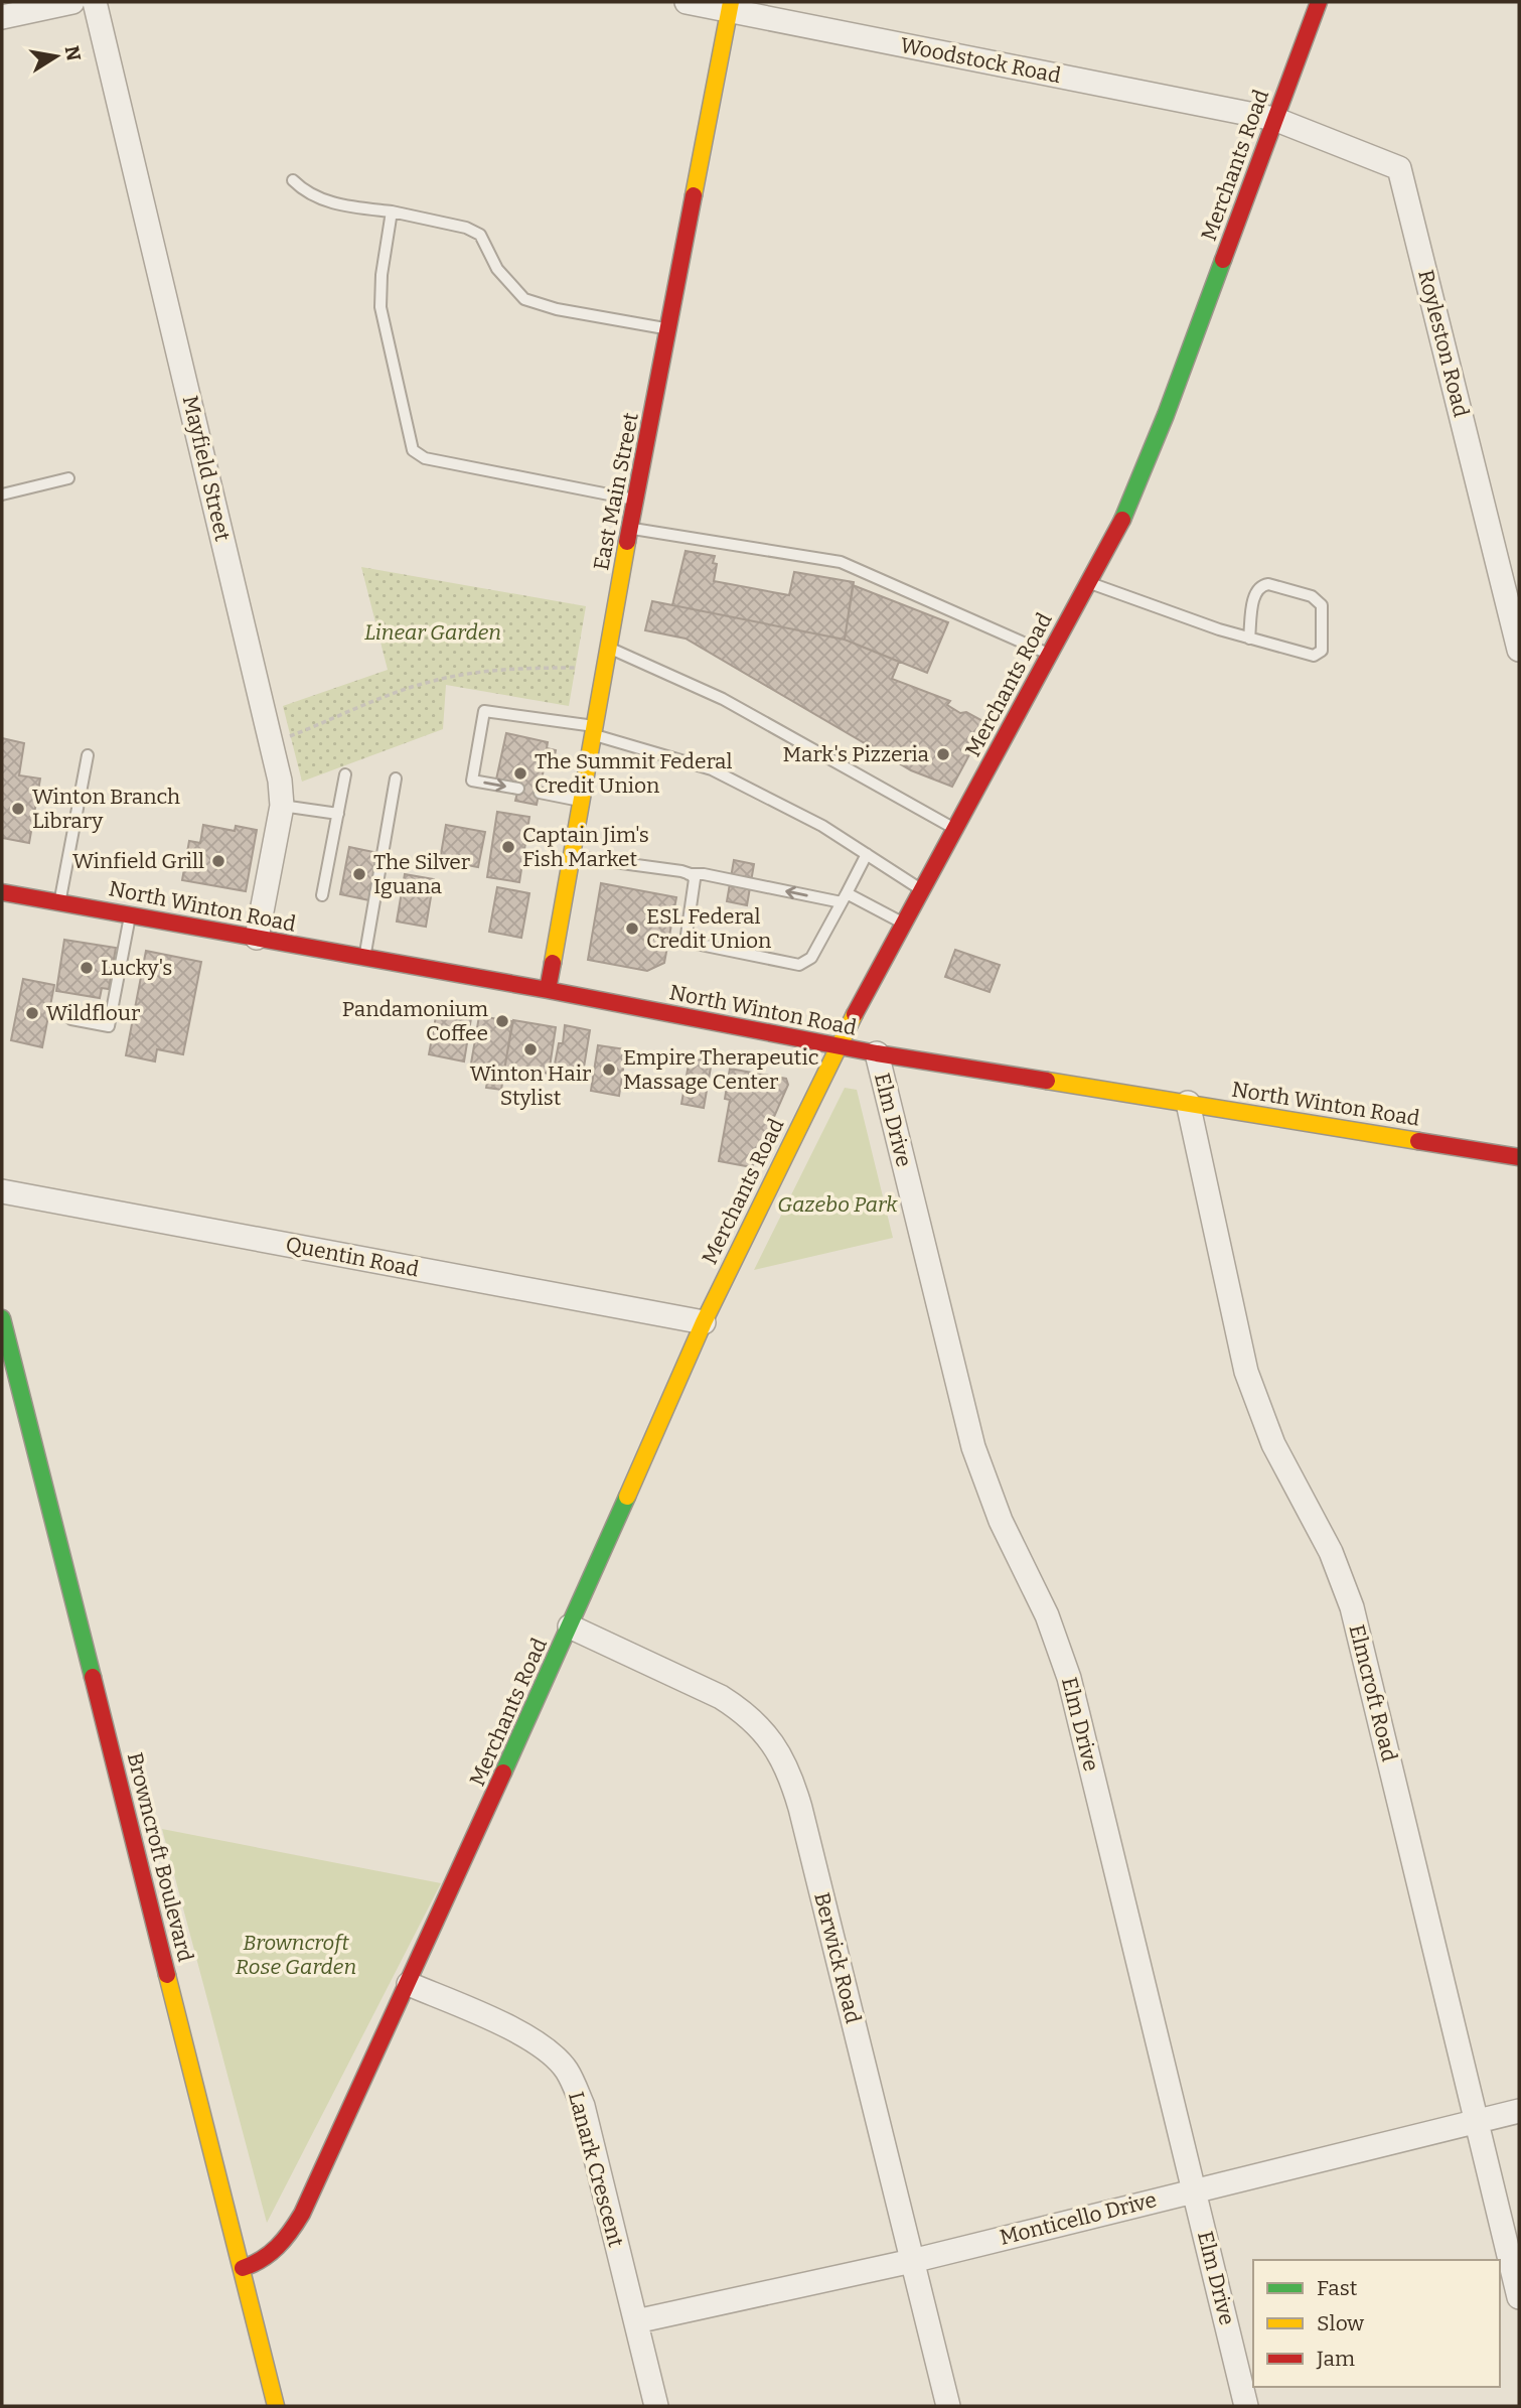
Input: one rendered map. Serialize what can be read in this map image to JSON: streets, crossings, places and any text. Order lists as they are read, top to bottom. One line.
{"streets":{"main road":["Merchants Road","East Main Street","North Winton Road","Browncroft Boulevard"],"street":["Woodstock Road","Royleston Road","Mayfield Street","Elm Drive","Quentin Road","Elmcroft Road","Berwick Road","Lanark Crescent","Monticello Drive"]},"crossings":[["Woodstock Road","Merchants Road"],["Woodstock Road","Royleston Road"],["Woodstock Road","East Main Street"],["Merchants Road","Royleston Road"],["Merchants Road","North Winton Road"],["Merchants Road","Quentin Road"],["Merchants Road","Browncroft Boulevard"],["Merchants Road","Berwick Road"],["Merchants Road","Lanark Crescent"],["Mayfield Street","North Winton Road"],["East Main Street","North Winton Road"],["North Winton Road","Elm Drive"],["North Winton Road","Elmcroft Road"],["Elm Drive","Monticello Drive"],["Elmcroft Road","Monticello Drive"],["Berwick Road","Monticello Drive"],["Lanark Crescent","Monticello Drive"]],"parks":["Linear Garden","Gazebo Park","Browncroft Rose Garden"],"places":["Mark's Pizzeria","The Summit Federal Credit Union","Winton Branch Library","Captain Jim's Fish Market","Winfield Grill","The Silver Iguana","ESL Federal Credit Union","Lucky's","Wildflour","Pandamonium Coffee","Winton Hair Stylist","Empire Therapeutic Massage Center"],"legend":["Fast","Slow","Jam"],"north":"right"}
